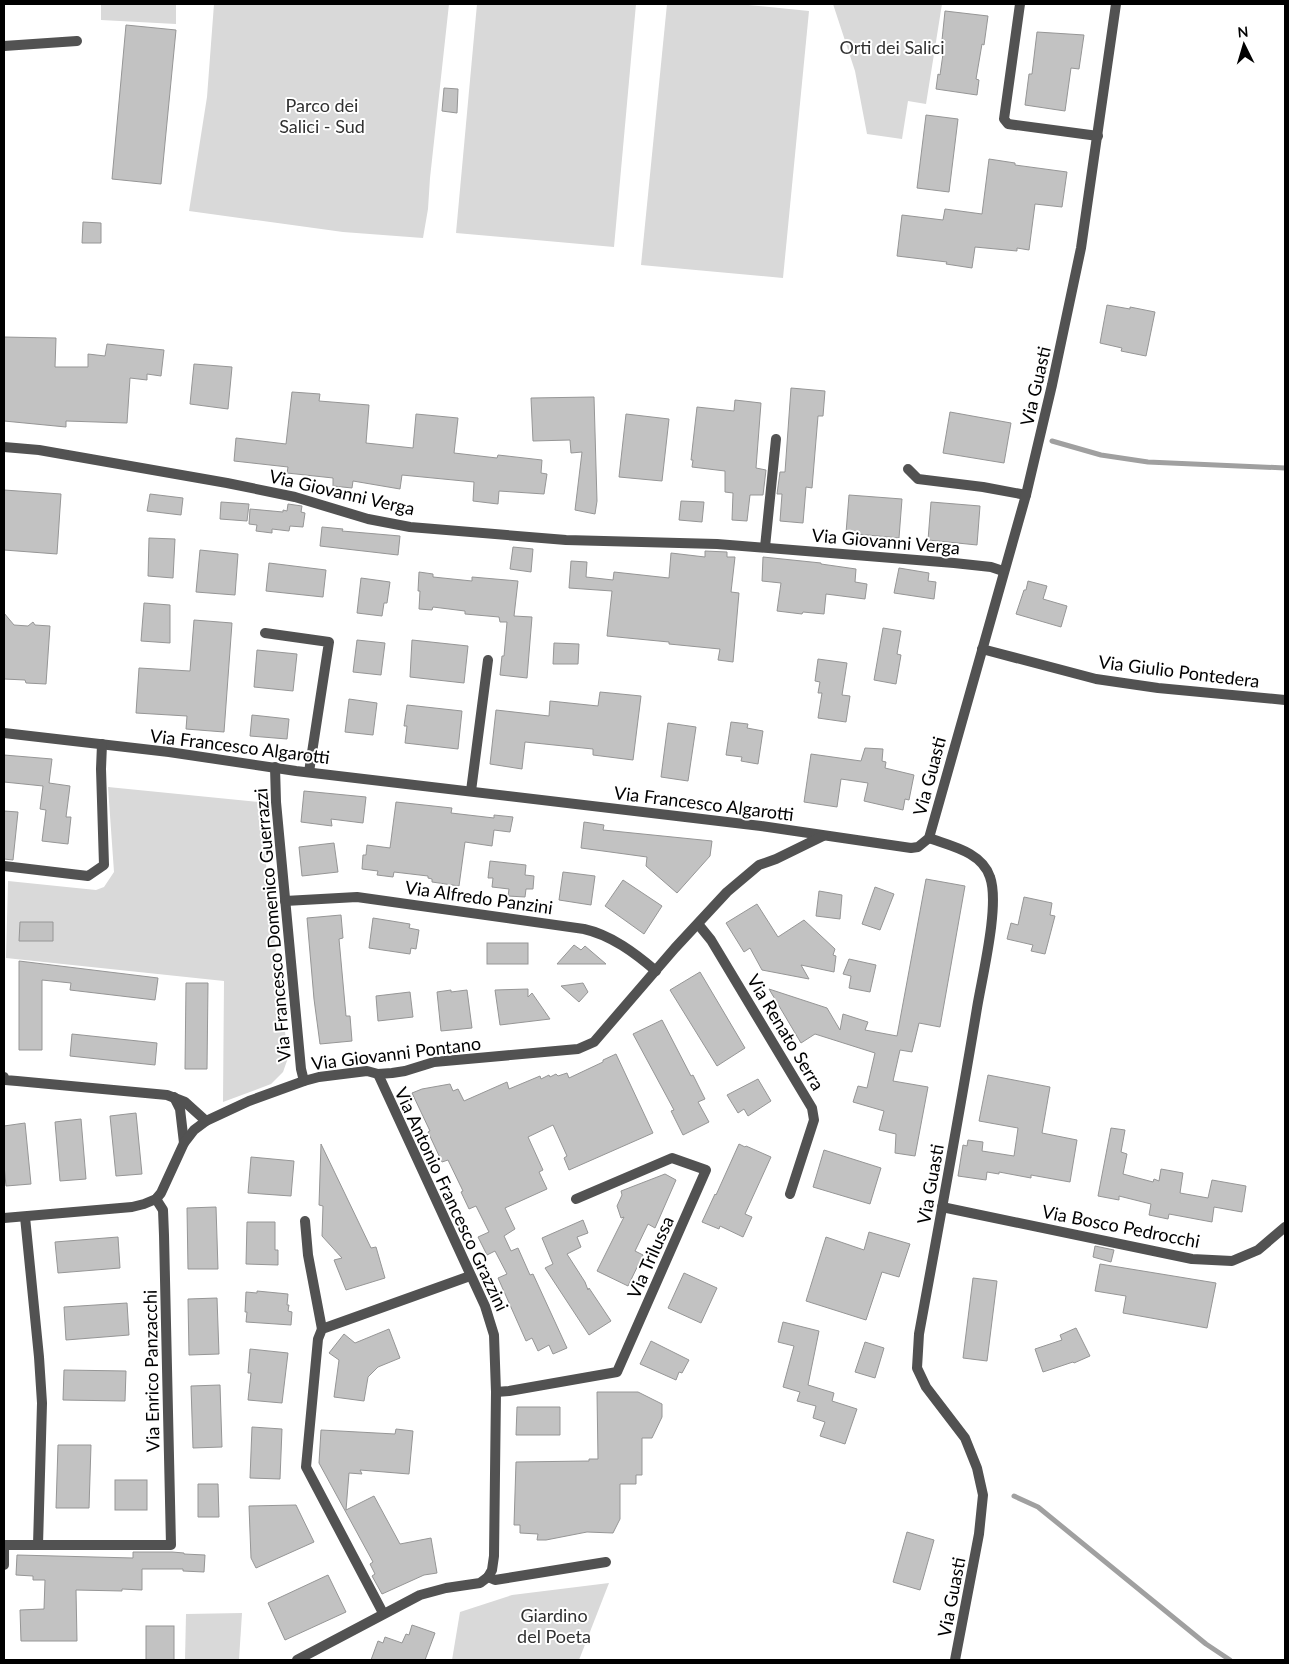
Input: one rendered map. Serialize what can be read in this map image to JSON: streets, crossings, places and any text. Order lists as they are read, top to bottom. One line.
{"streets":{"street":["Via Guasti","Via Giovanni Verga","Via Giulio Pontedera","Via Francesco Algarotti","Via Alfredo Panzini","Via Francesco Domenico Guerrazzi","Via Renato Serra","Via Giovanni Pontano","Via Antonio Francesco Grazzini","Via Bosco Pedrocchi","Via Trilussa","Via Enrico Panzacchi"]},"crossings":[["Via Guasti","Via Giovanni Verga"],["Via Guasti","Via Giulio Pontedera"],["Via Guasti","Via Francesco Algarotti"],["Via Guasti","Via Bosco Pedrocchi"],["Via Francesco Algarotti","Via Francesco Domenico Guerrazzi"],["Via Francesco Algarotti","Via Giovanni Pontano"],["Via Alfredo Panzini","Via Francesco Domenico Guerrazzi"],["Via Alfredo Panzini","Via Giovanni Pontano"],["Via Francesco Domenico Guerrazzi","Via Giovanni Pontano"],["Via Renato Serra","Via Giovanni Pontano"],["Via Giovanni Pontano","Via Antonio Francesco Grazzini"],["Via Antonio Francesco Grazzini","Via Trilussa"]],"parks":["Orti dei Salici","Parco dei Salici - Sud","Giardino del Poeta"],"north":"top"}
